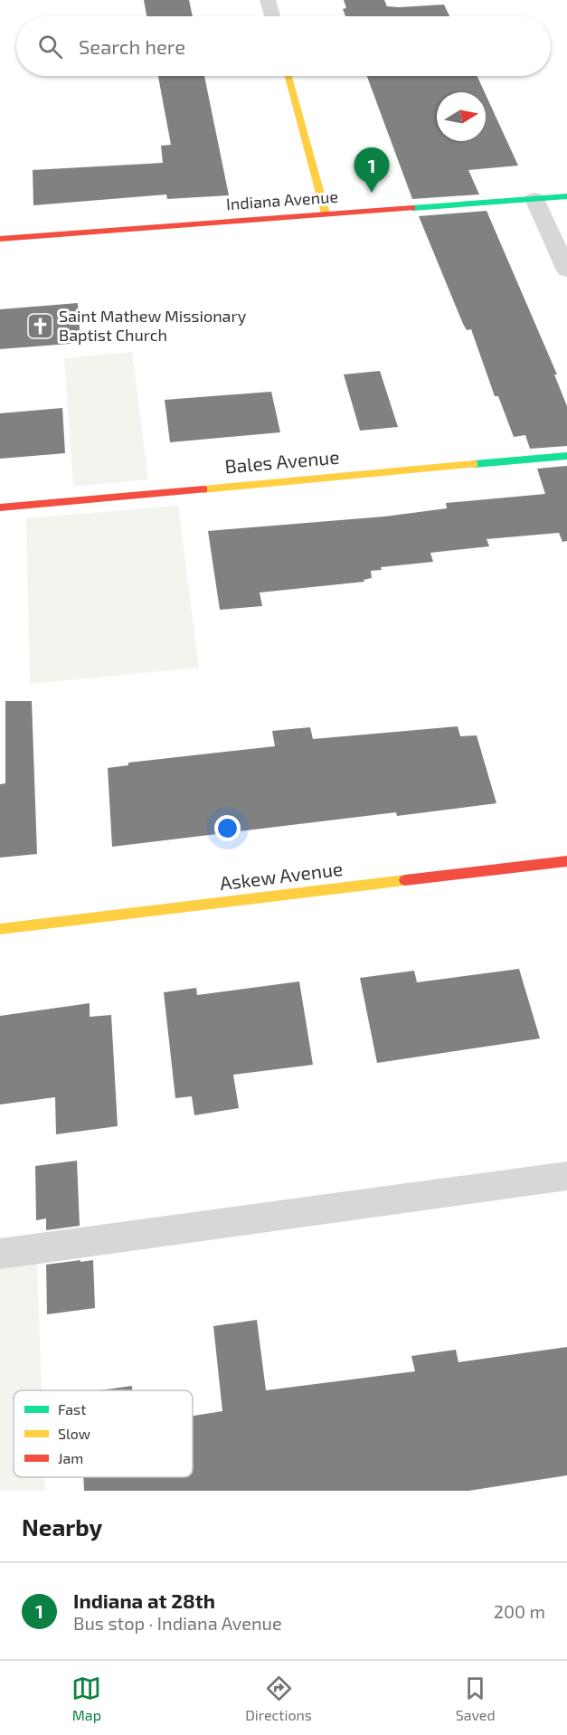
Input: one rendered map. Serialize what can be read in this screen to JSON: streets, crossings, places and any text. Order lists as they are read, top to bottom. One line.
{"streets":{"street":["Indiana Avenue","Bales Avenue","Askew Avenue"]},"places":{"church":["Saint Mathew Missionary Baptist Church"]},"legend":["Fast","Slow","Jam"],"north":"right","page":{"search":"Search here","pins":"1","heading":"Nearby","list":[{"mark":"1","name":"Indiana at 28th","note":"Bus stop · Indiana Avenue","value":"200 m"}],"nav":["Map","Directions","Saved"]}}
